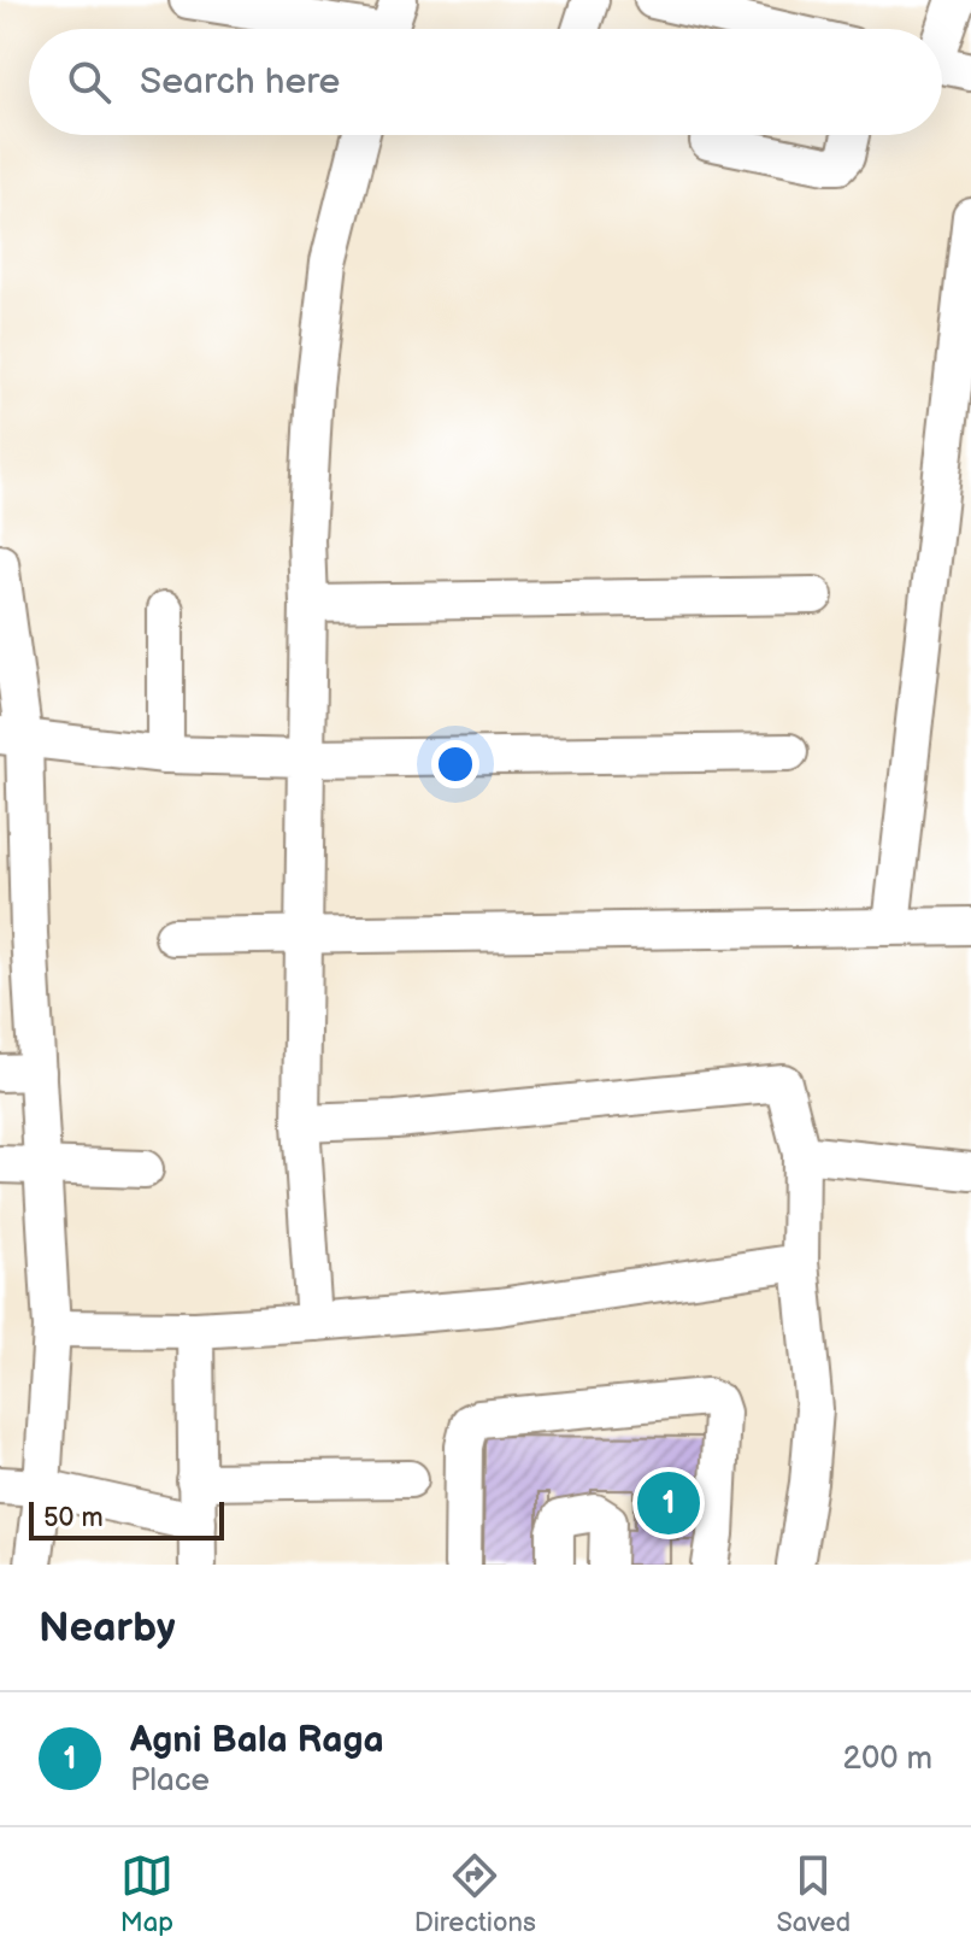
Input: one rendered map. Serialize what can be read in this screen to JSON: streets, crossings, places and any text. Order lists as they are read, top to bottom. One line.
{"scale_bar":"50 m","page":{"search":"Search here","pins":"1","scale":"50 m","heading":"Nearby","list":[{"mark":"1","name":"Agni Bala Raga","note":"Place","value":"200 m"}],"nav":["Map","Directions","Saved"]}}
